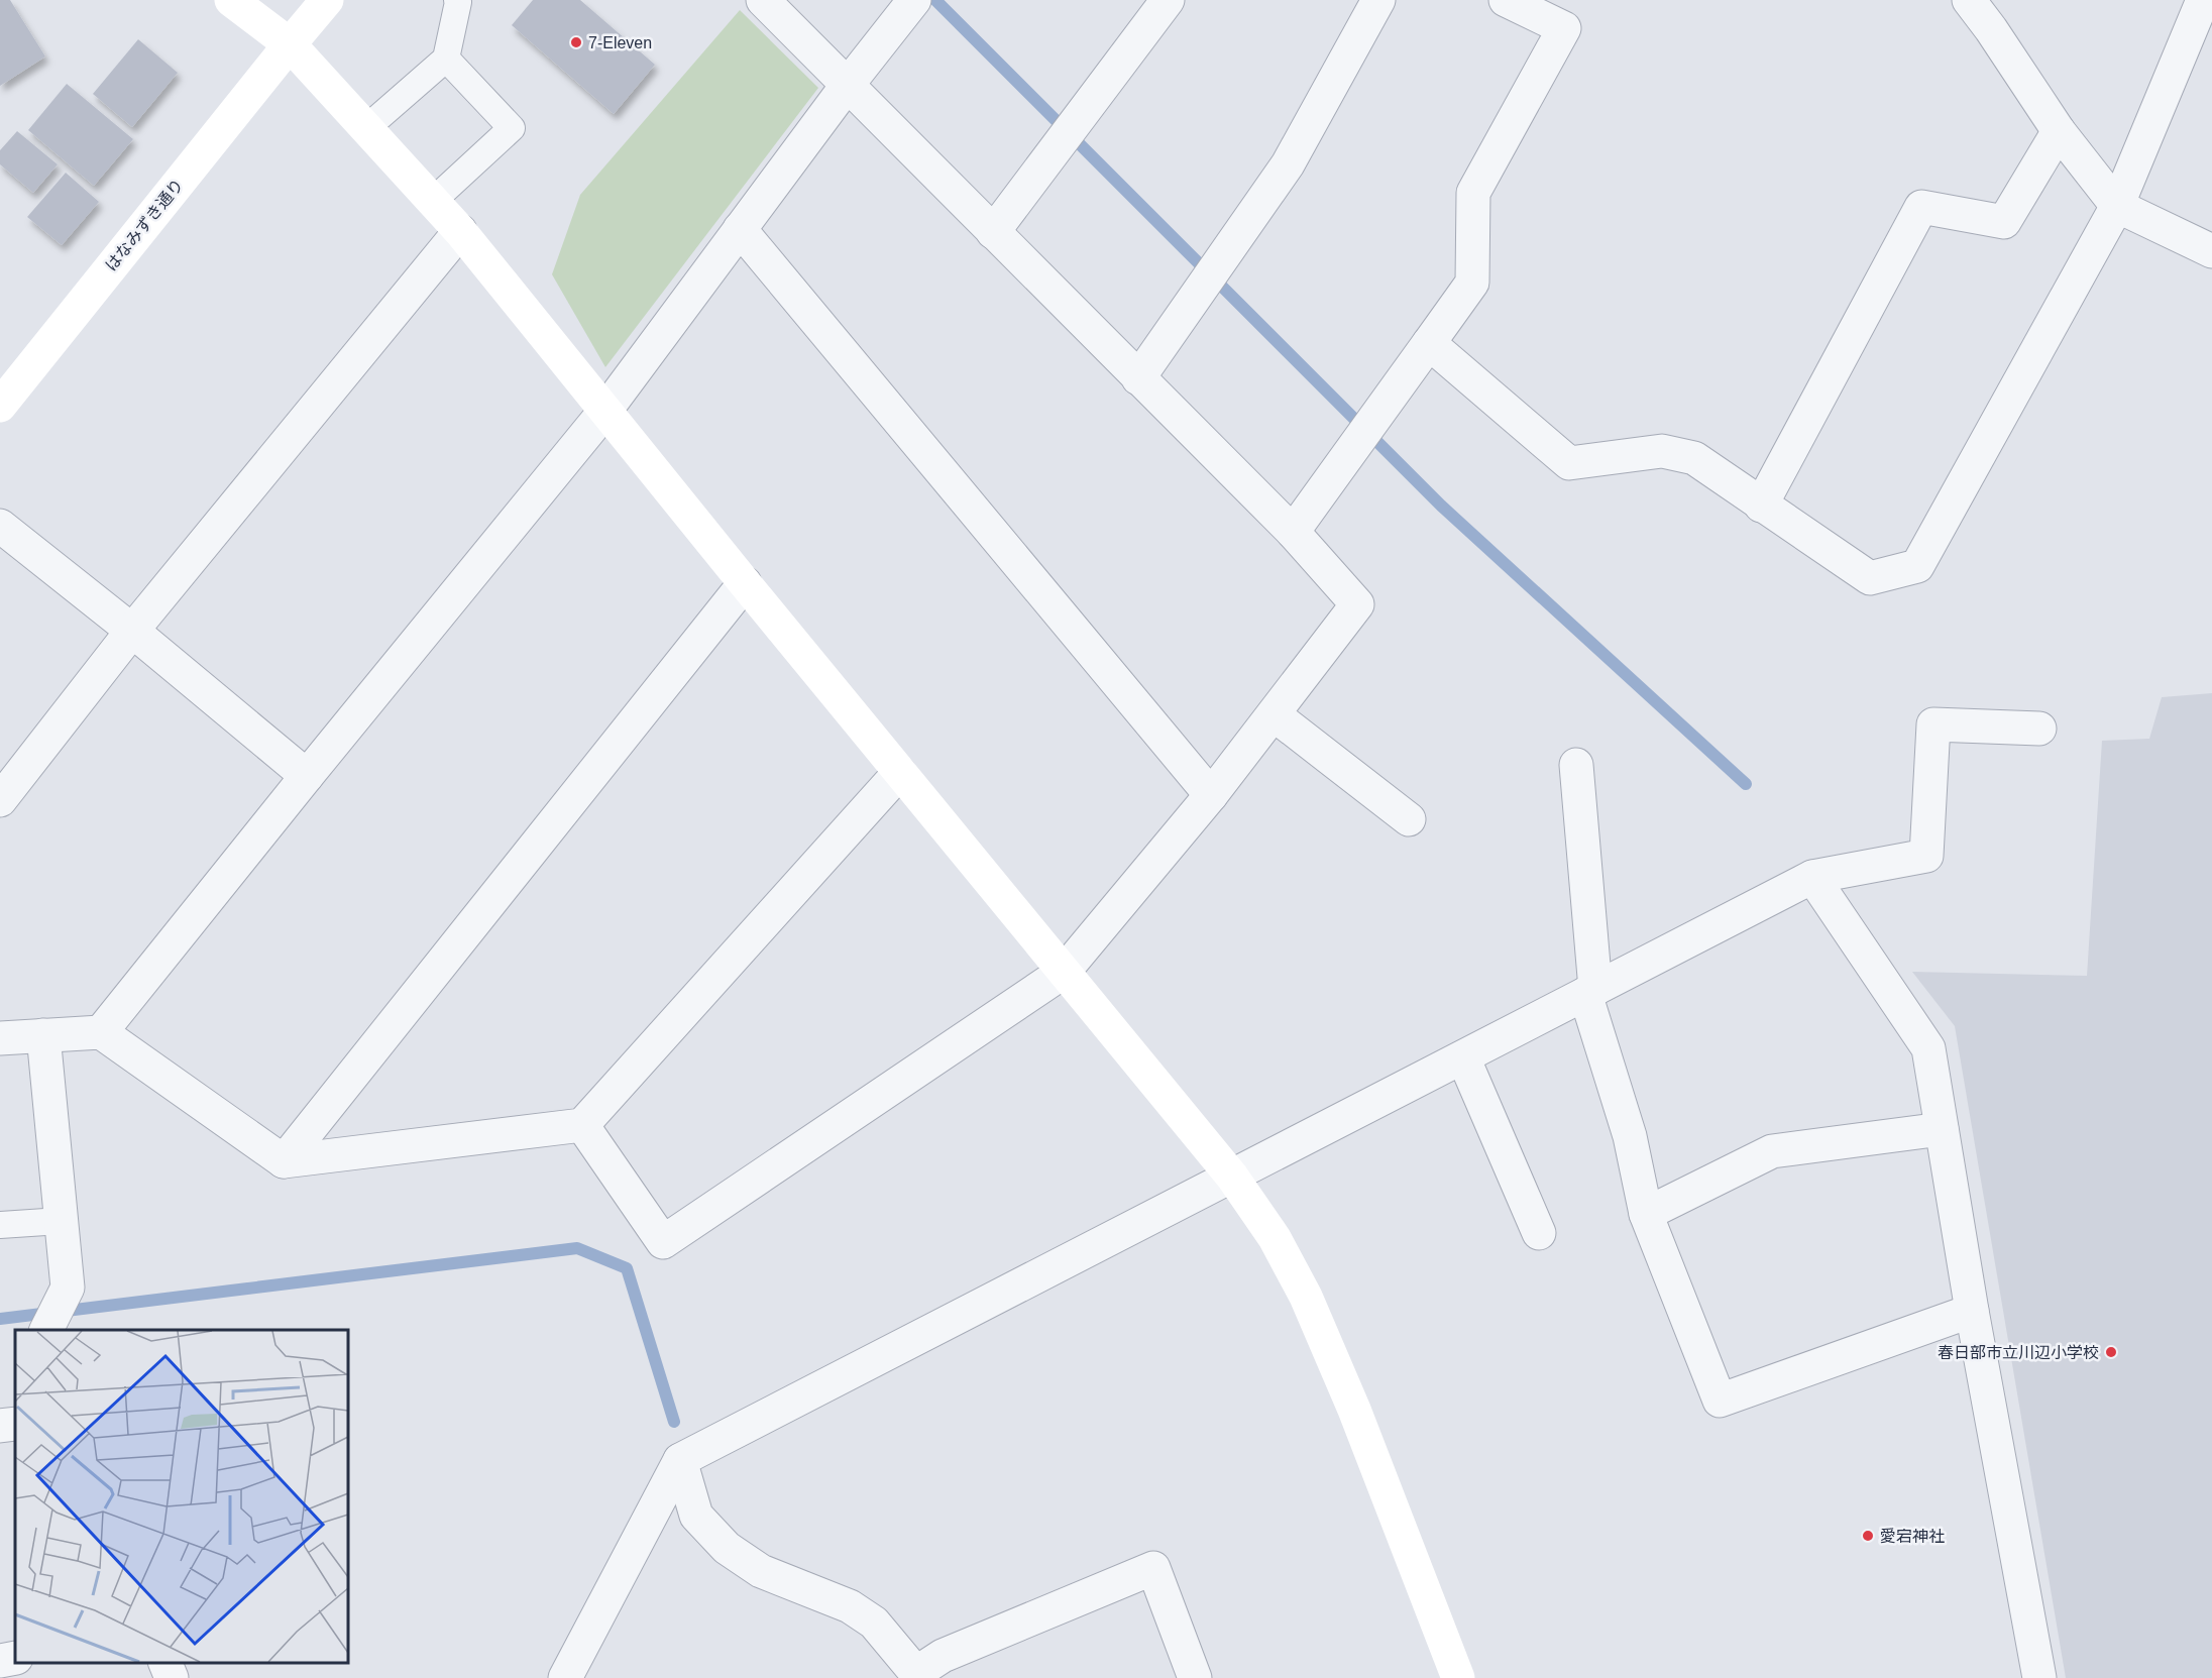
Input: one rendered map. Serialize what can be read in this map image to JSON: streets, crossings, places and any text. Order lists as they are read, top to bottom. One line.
{"streets":{"street":["はなみずき通り"]},"places":["7-Eleven","春日部市立川辺小学校","愛宕神社"]}
